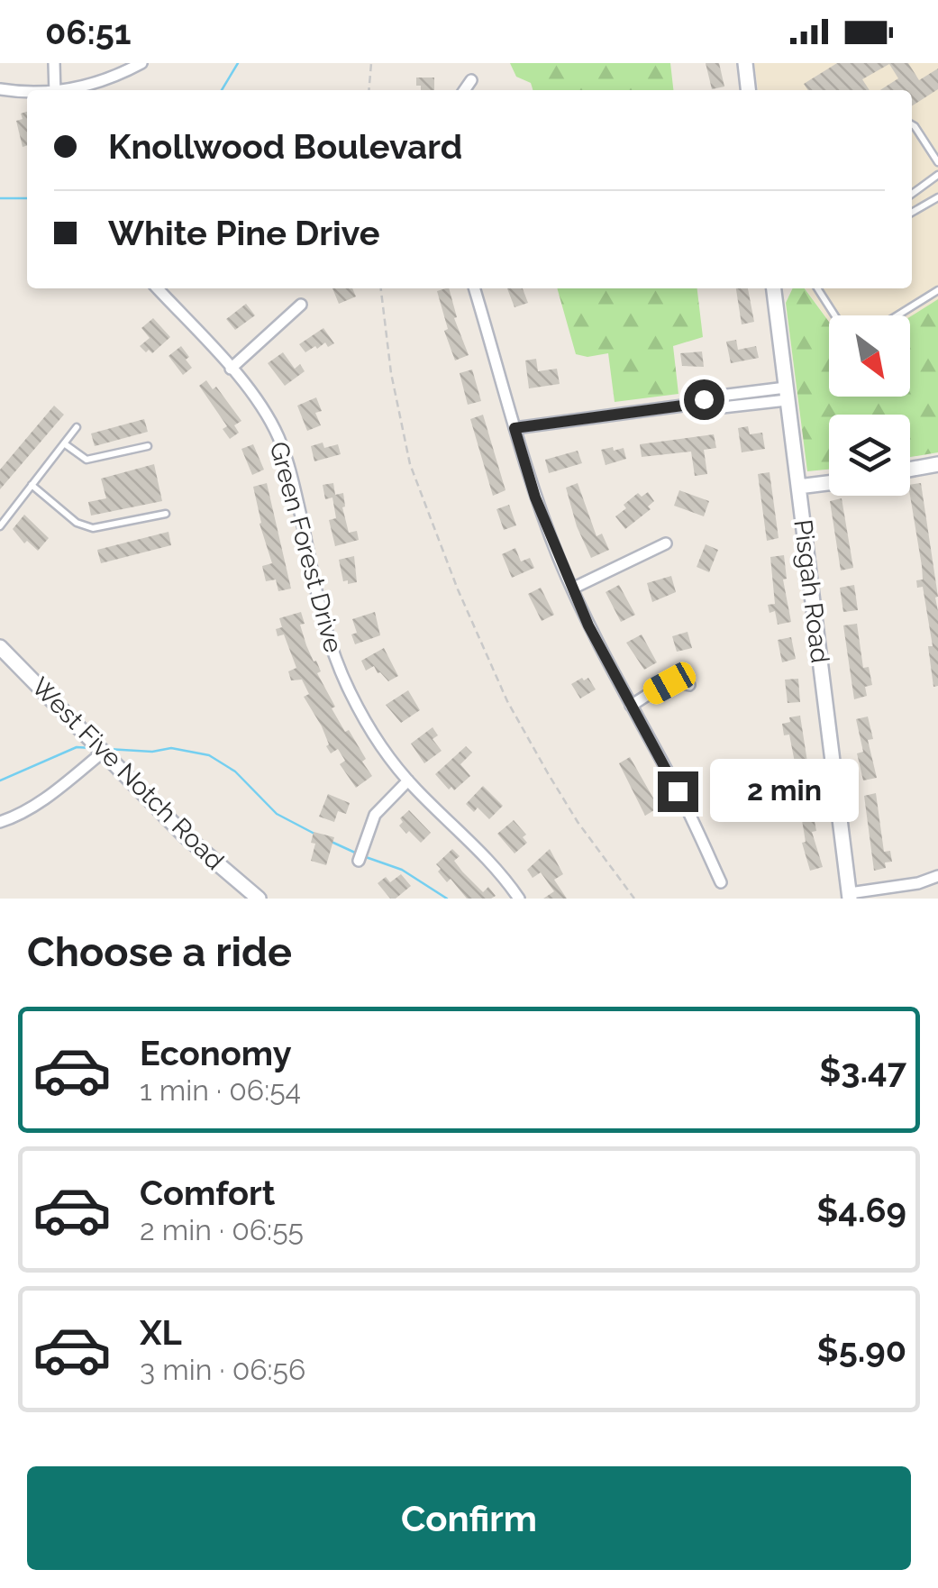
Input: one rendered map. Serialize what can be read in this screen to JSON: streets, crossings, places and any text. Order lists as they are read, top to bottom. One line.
{"streets":{"street":["Green Forest Drive","Pisgah Road","West Five Notch Road"]},"north":"bottom right","page":{"status":"06:51","banner":["Knollwood Boulevard","White Pine Drive"],"bubble":"2 min","heading":"Choose a ride","list":[{"name":"Economy","note":"1 min · 06:54","value":"$3.47"},{"name":"Comfort","note":"2 min · 06:55","value":"$4.69"},{"name":"XL","note":"3 min · 06:56","value":"$5.90"}],"buttons":"Confirm"}}
